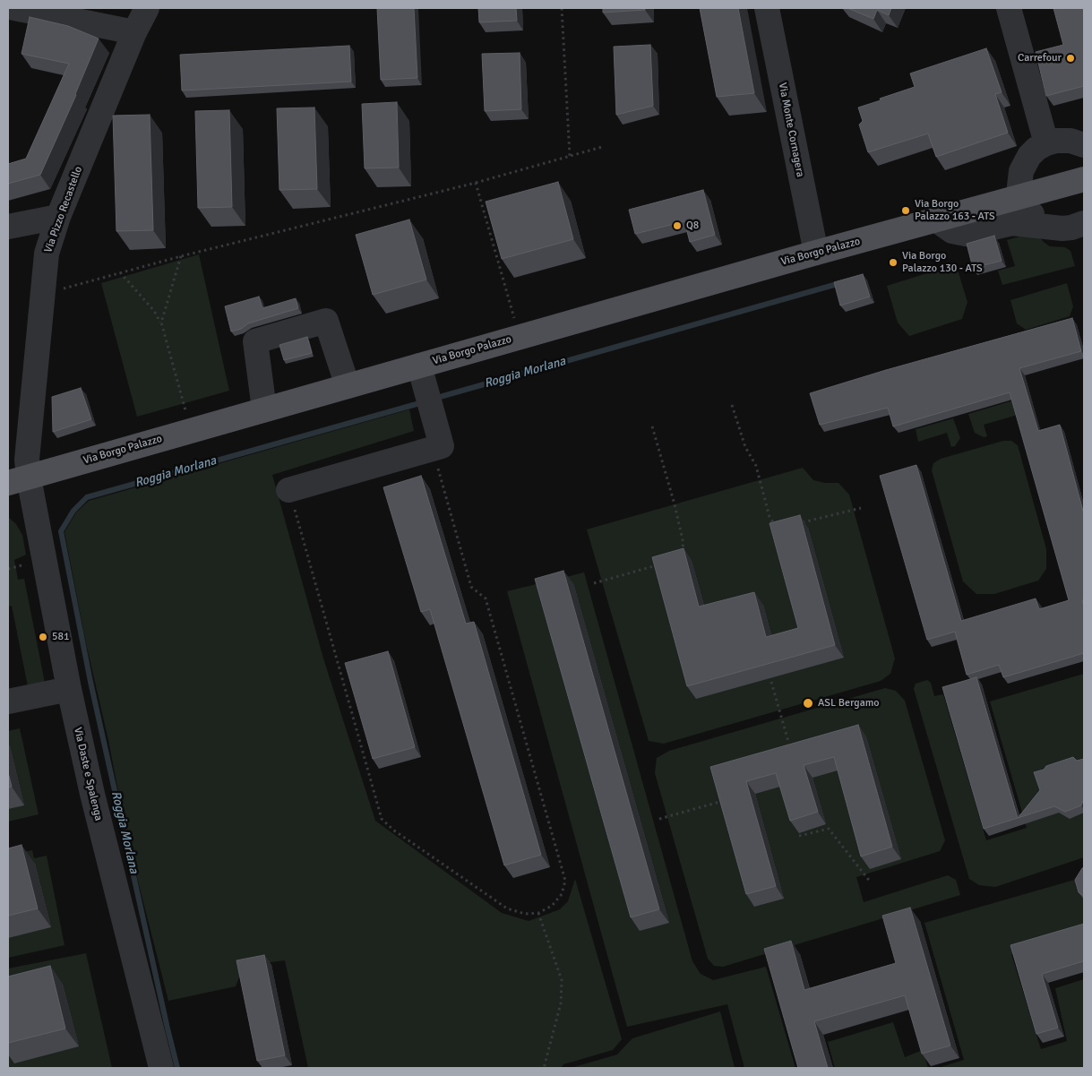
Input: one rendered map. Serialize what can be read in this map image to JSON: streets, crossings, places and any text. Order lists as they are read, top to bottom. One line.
{"streets":{"main road":["Via Borgo Palazzo"],"street":["Via Monte Cornagera","Via Pizzo Recastello","Via Daste e Spalenga"]},"crossings":[["Via Monte Cornagera","Via Borgo Palazzo"],["Via Pizzo Recastello","Via Borgo Palazzo"],["Via Pizzo Recastello","Via Daste e Spalenga"],["Via Borgo Palazzo","Via Daste e Spalenga"]],"water":["Roggia Morlana"],"places":["Carrefour","Via Borgo Palazzo 163 - ATS","Q8","Via Borgo Palazzo 130 - ATS","581","ASL Bergamo"]}
